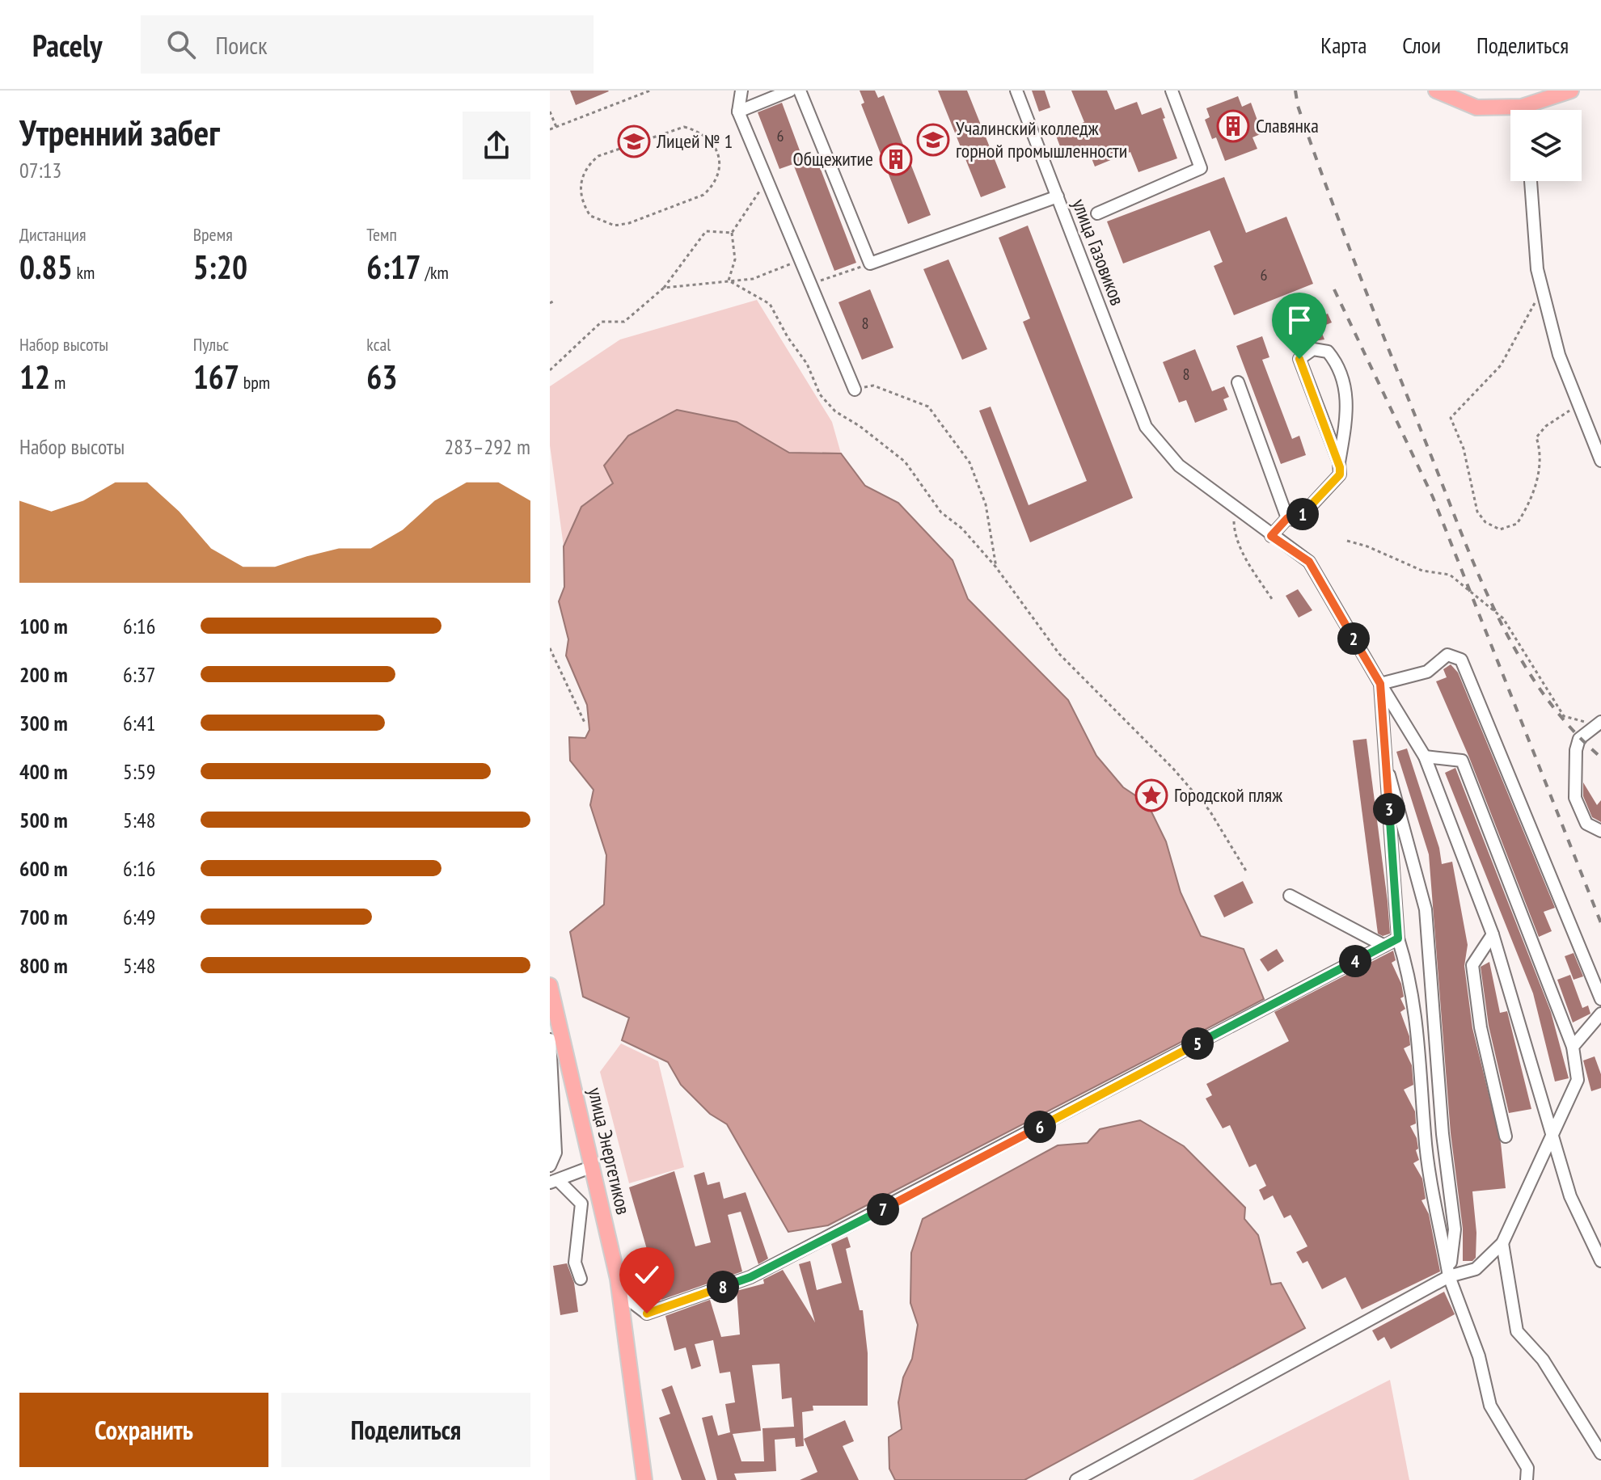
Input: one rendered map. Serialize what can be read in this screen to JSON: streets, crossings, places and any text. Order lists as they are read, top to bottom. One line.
{"streets":{"main road":["улица Энергетиков"],"street":["улица Газовиков"]},"places":{"building":["Славянка","Общежитие"],"school or university":["Учалинский колледж горной промышленности","Лицей № 1"],"place":["Городской пляж"]},"house_numbers":["6","6","8","8"],"page":{"header":"Pacely","search":"Поиск","nav":["Карта","Слои","Поделиться"],"heading":["Утренний забег","07:13"],"stats":[["Дистанция","0.85 km"],["Время","5:20"],["Темп","6:17 /km"],["Набор высоты","12 m"],["Пульс","167 bpm"],["kcal","63"]],"chart":["Набор высоты","283–292 m"],"pins":["1","2","3","4","5","6","7","8"],"list":[{"name":"100 m","note":"6:16"},{"name":"200 m","note":"6:37"},{"name":"300 m","note":"6:41"},{"name":"400 m","note":"5:59"},{"name":"500 m","note":"5:48"},{"name":"600 m","note":"6:16"},{"name":"700 m","note":"6:49"},{"name":"800 m","note":"5:48"}],"buttons":["Сохранить","Поделиться"]}}
